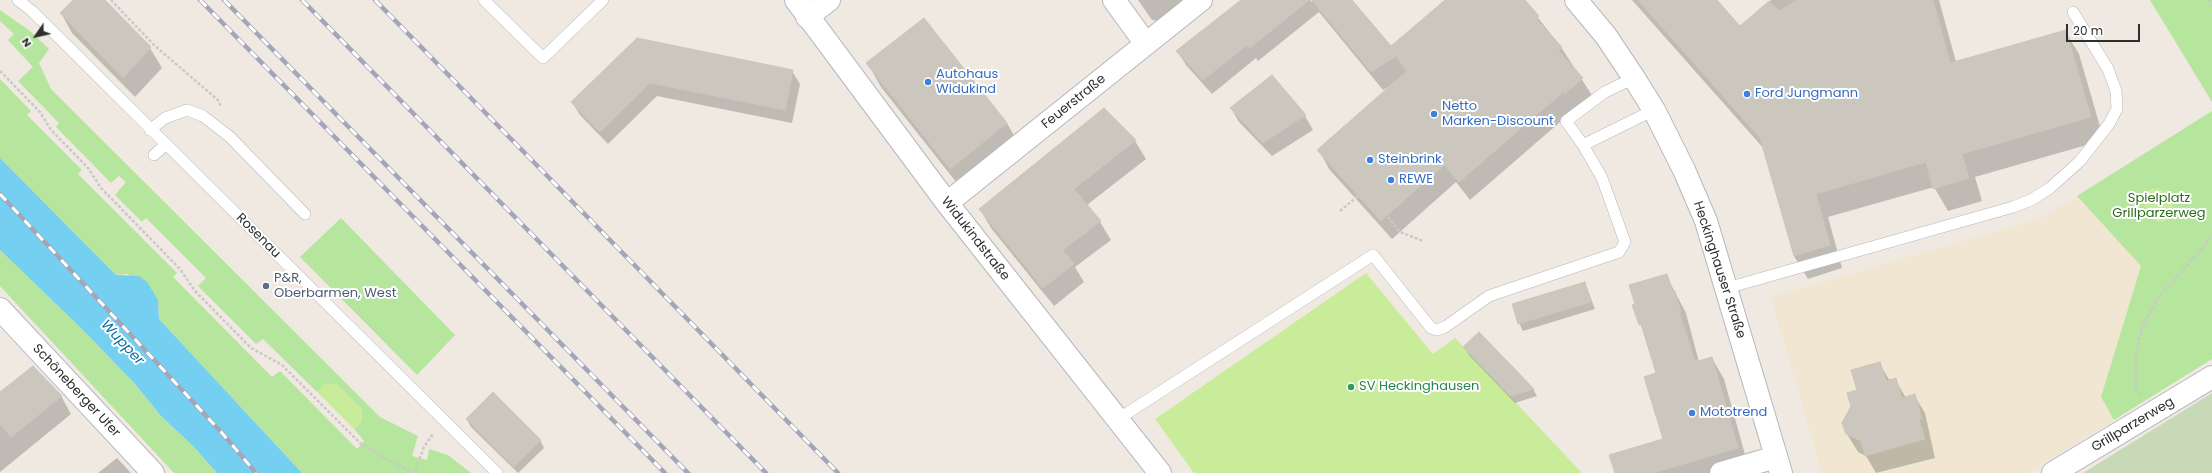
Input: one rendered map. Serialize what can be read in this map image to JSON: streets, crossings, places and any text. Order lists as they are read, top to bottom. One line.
{"streets":{"street":["Feuerstraße","Widukindstraße","Heckinghauser Straße","Schöneberger Ufer","Grillparzerweg"],"lane":["Rosenau"]},"crossings":[["Feuerstraße","Widukindstraße"]],"water":["Wupper"],"parks":["Spielplatz Grillparzerweg"],"places":["Autohaus Widukind","Ford Jungmann","Netto Marken-Discount","Steinbrink","REWE","P&R, Oberbarmen, West","SV Heckinghausen","Mototrend"],"scale_bar":"20 m","north":"bottom left"}
